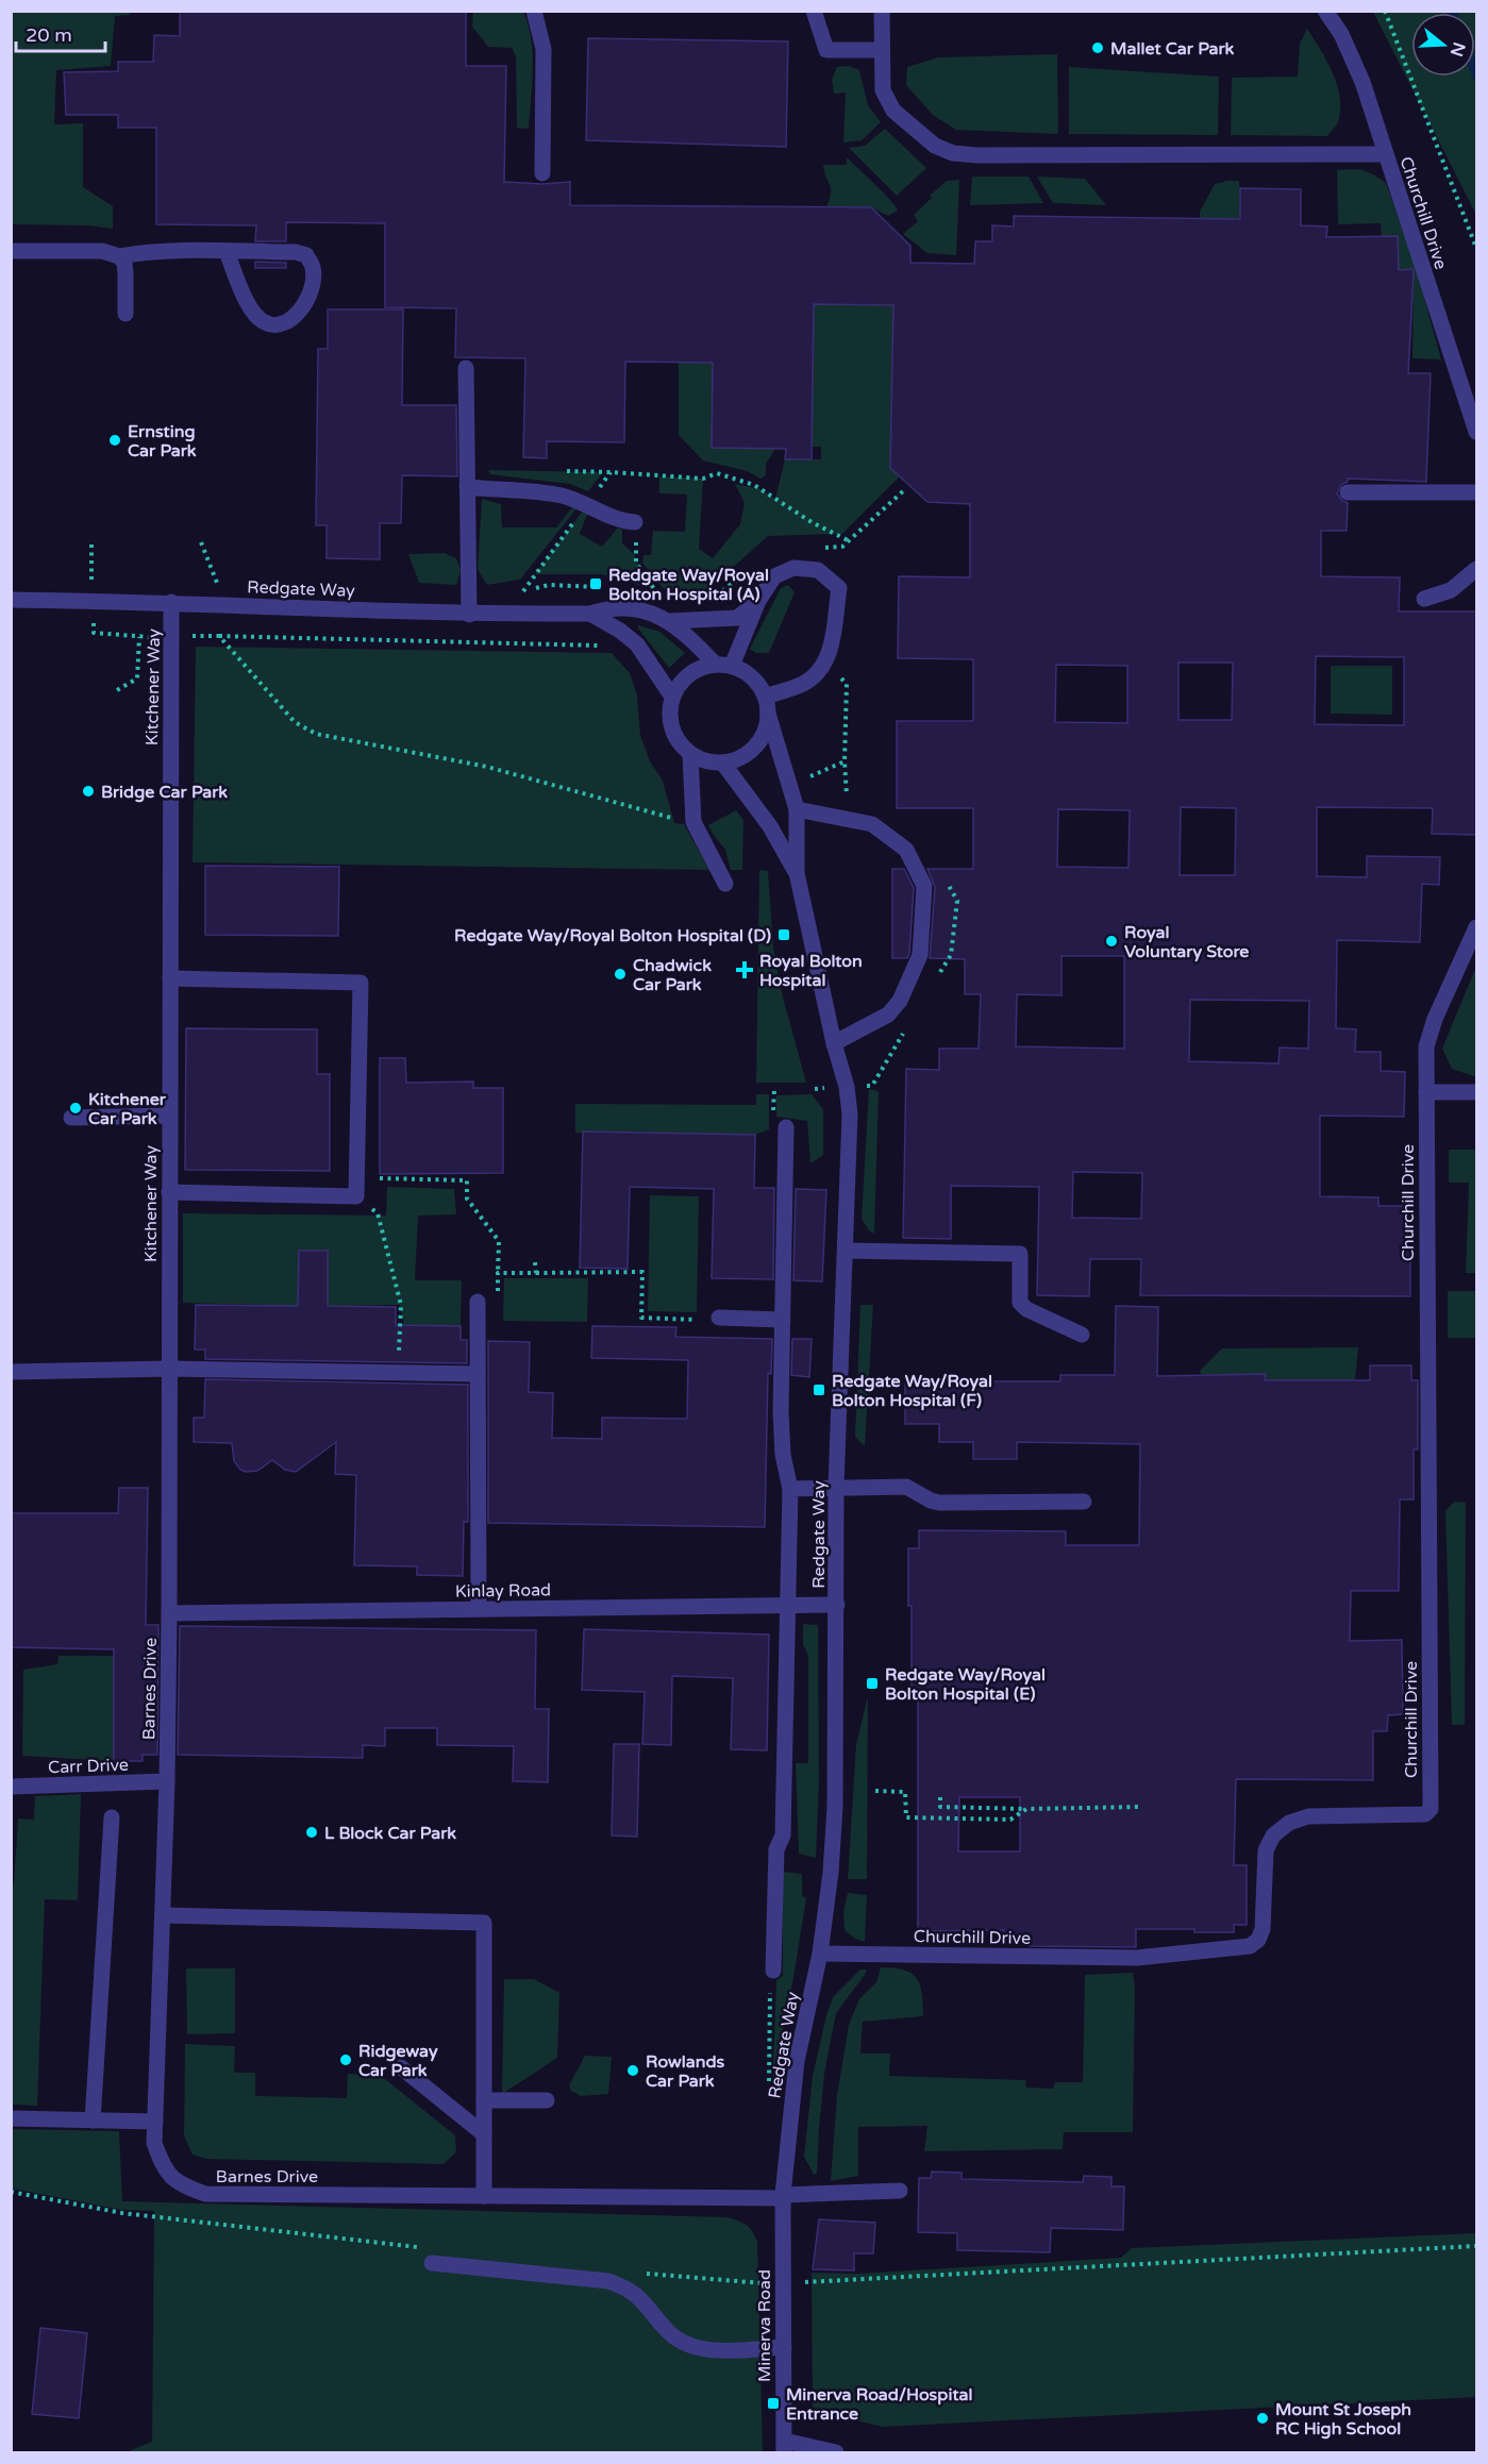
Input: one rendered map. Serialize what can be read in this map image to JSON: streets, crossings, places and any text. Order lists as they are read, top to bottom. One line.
{"streets":{"street":["Churchill Drive","Redgate Way","Kitchener Way","Kinlay Road","Barnes Drive","Carr Drive","Minerva Road"]},"crossings":[["Churchill Drive","Redgate Way"],["Redgate Way","Kitchener Way"],["Redgate Way","Kinlay Road"],["Redgate Way","Barnes Drive"],["Redgate Way","Minerva Road"],["Kitchener Way","Kinlay Road"],["Kitchener Way","Barnes Drive"],["Kinlay Road","Barnes Drive"],["Barnes Drive","Carr Drive"],["Barnes Drive","Minerva Road"]],"places":{"other":["Mallet Car Park","Ernsting Car Park","Bridge Car Park","Royal Voluntary Store","Chadwick Car Park","Kitchener Car Park","L Block Car Park","Ridgeway Car Park","Rowlands Car Park","Mount St Joseph RC High School"],"transit":["Redgate Way/Royal Bolton Hospital (A)","Redgate Way/Royal Bolton Hospital (D)","Redgate Way/Royal Bolton Hospital (F)","Redgate Way/Royal Bolton Hospital (E)","Minerva Road/Hospital Entrance"],"health":["Royal Bolton Hospital"]},"scale_bar":"20 m","north":"right"}
